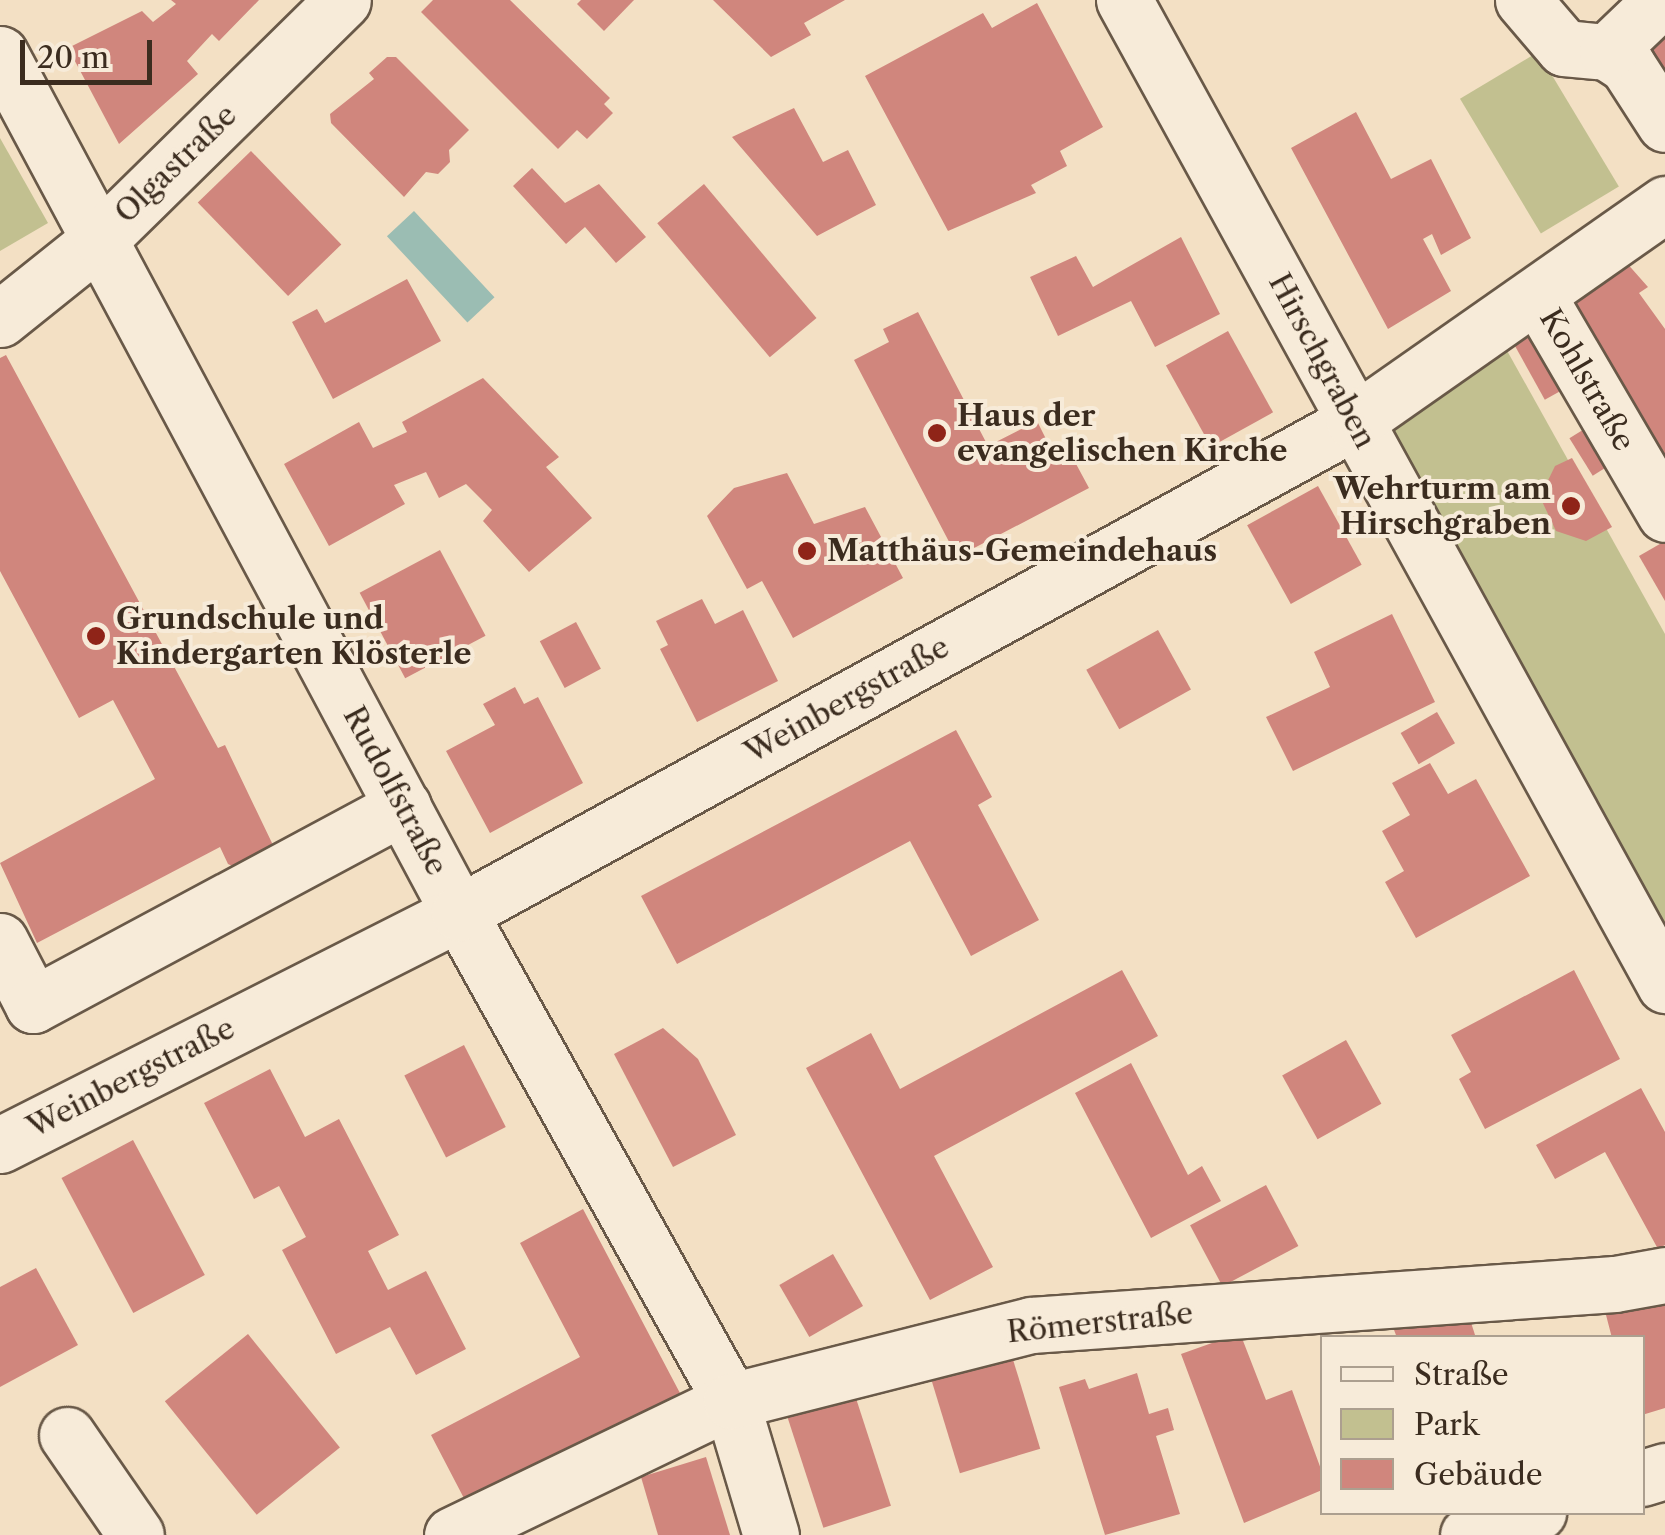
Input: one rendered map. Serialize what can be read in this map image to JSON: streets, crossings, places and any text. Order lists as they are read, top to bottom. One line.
{"streets":{"street":["Olgastraße","Hirschgraben","Kohlstraße","Weinbergstraße","Rudolfstraße","Römerstraße"]},"crossings":[["Olgastraße","Rudolfstraße"],["Hirschgraben","Weinbergstraße"],["Kohlstraße","Weinbergstraße"],["Weinbergstraße","Rudolfstraße"],["Rudolfstraße","Römerstraße"]],"places":["Haus der evangelischen Kirche","Wehrturm am Hirschgraben","Matthäus-Gemeindehaus","Grundschule und Kindergarten Klösterle"],"legend":["Straße","Park","Gebäude"],"scale_bar":"20 m"}
